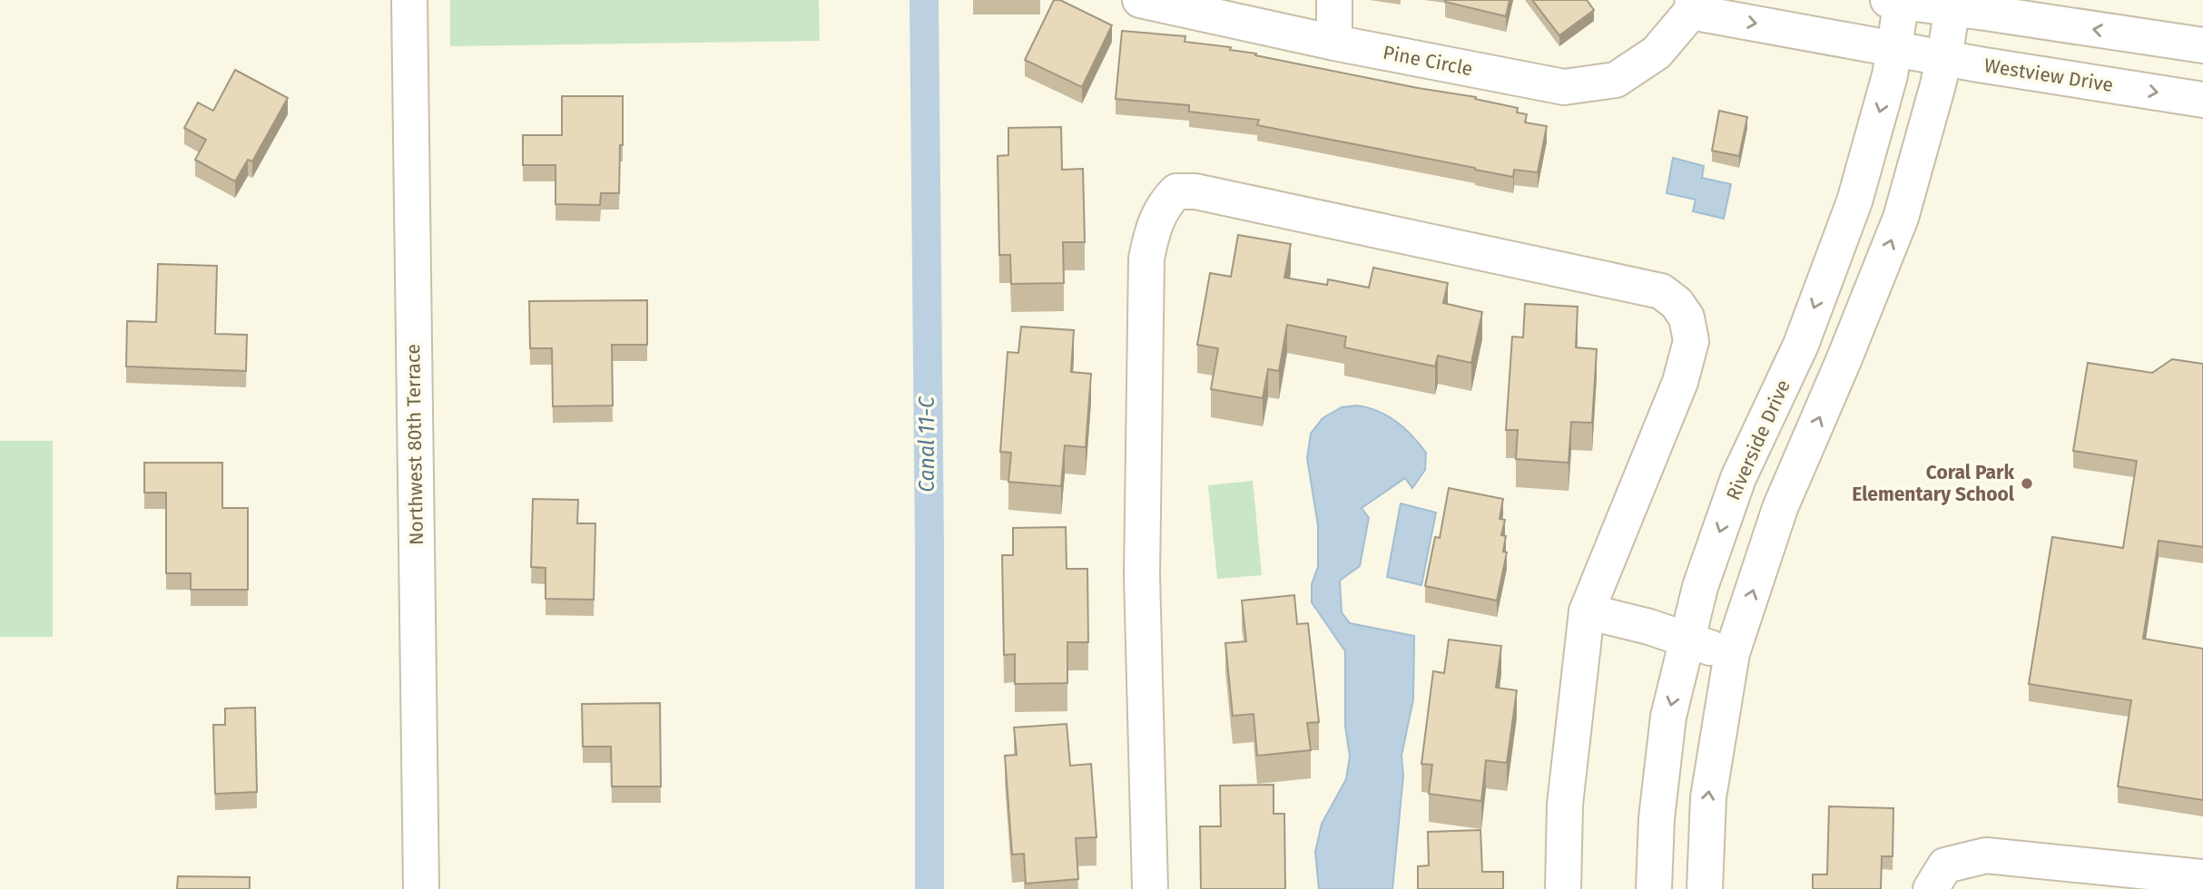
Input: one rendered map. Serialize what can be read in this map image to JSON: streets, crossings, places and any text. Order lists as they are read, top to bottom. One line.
{"streets":{"street":["Pine Circle","Westview Drive","Riverside Drive","Northwest 80th Terrace"]},"crossings":[["Pine Circle","Westview Drive"],["Pine Circle","Riverside Drive"],["Westview Drive","Riverside Drive"]],"water":["Canal 11-C"],"places":["Coral Park Elementary School"]}
